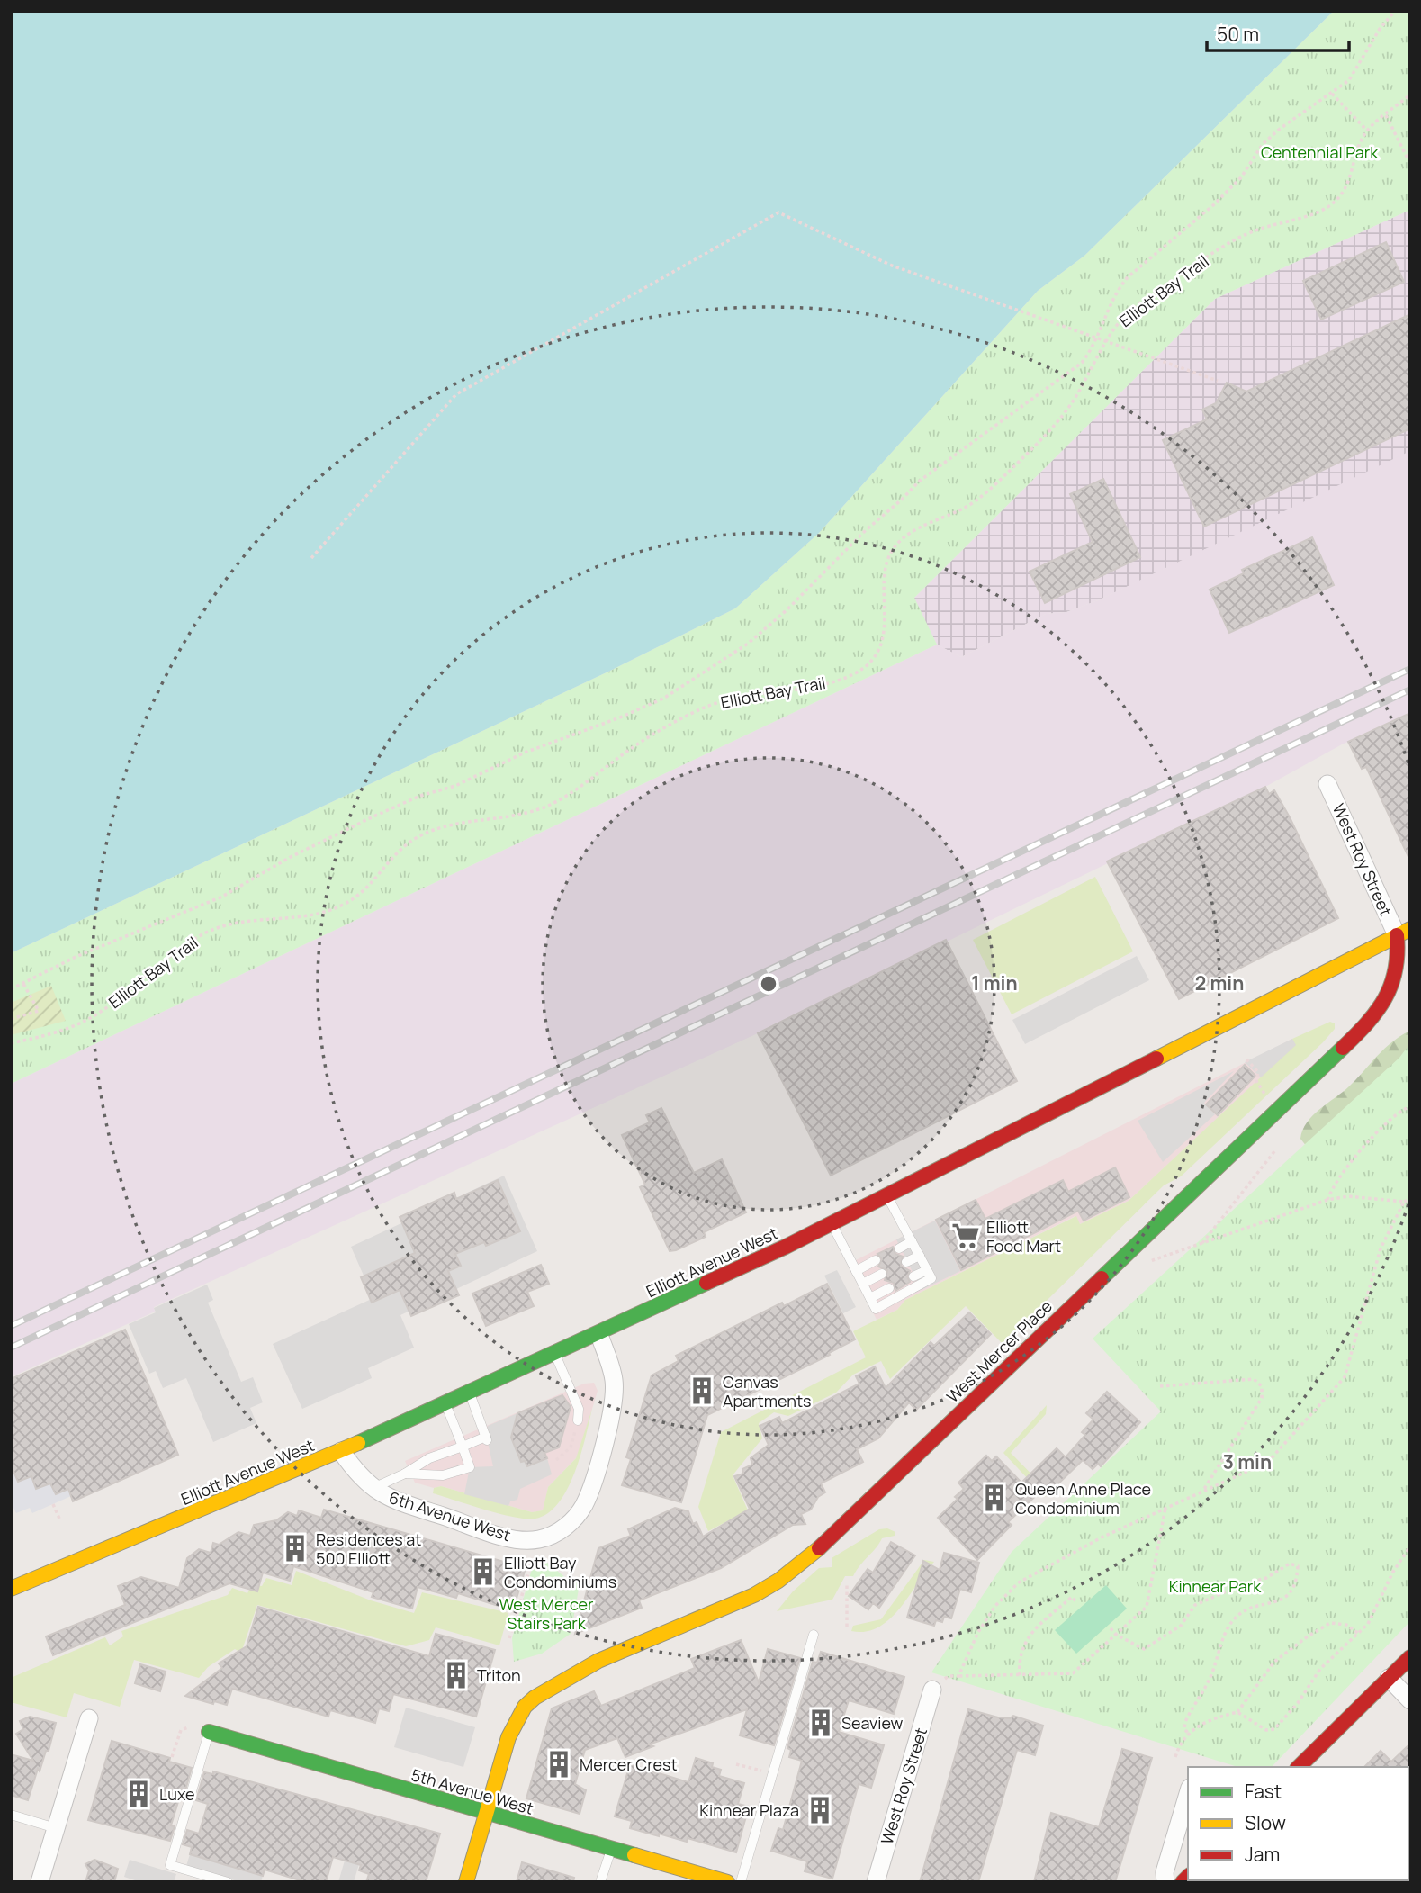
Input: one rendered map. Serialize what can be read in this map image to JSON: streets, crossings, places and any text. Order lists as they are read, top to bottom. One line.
{"streets":{"main road":["Elliott Avenue West","West Mercer Place","5th Avenue West"],"street":["West Roy Street","6th Avenue West"],"path":["Elliott Bay Trail"]},"crossings":[["West Roy Street","Elliott Avenue West"],["West Roy Street","West Mercer Place"],["Elliott Avenue West","West Mercer Place"],["Elliott Avenue West","6th Avenue West"],["West Mercer Place","5th Avenue West"]],"parks":["Centennial Park","Kinnear Park","West Mercer Stairs Park"],"places":{"supermarket":["Elliott Food Mart"],"building":["Canvas Apartments","Queen Anne Place Condominium","Residences at 500 Elliott","Elliott Bay Condominiums","Triton","Seaview","Mercer Crest","Luxe","Kinnear Plaza"]},"legend":["Fast","Slow","Jam"],"scale_bar":"50 m","rings":["1 min","2 min","3 min"]}
